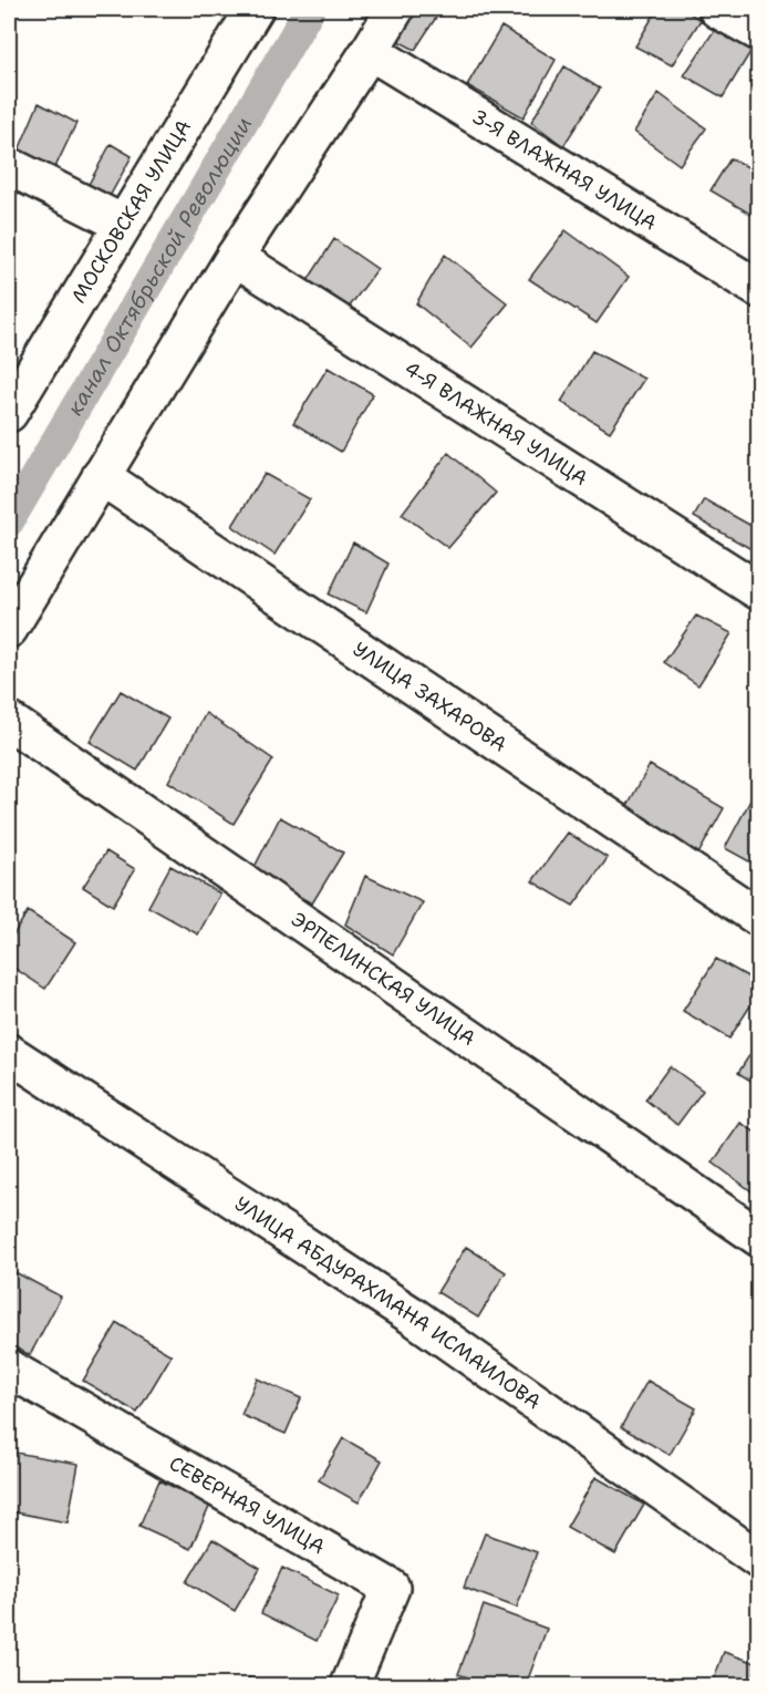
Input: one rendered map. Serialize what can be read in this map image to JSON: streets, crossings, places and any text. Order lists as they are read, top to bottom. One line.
{"streets":{"street":["3-Я ВЛАЖНАЯ УЛИЦА","МОСКОВСКАЯ УЛИЦА","4-Я ВЛАЖНАЯ УЛИЦА","УЛИЦА ЗАХАРОВА","ЭРПЕЛИНСКАЯ УЛИЦА","УЛИЦА АБДУРАХМАНА ИСМАИЛОВА","СЕВЕРНАЯ УЛИЦА"]},"water":["канал Октябрьской Революции"]}
